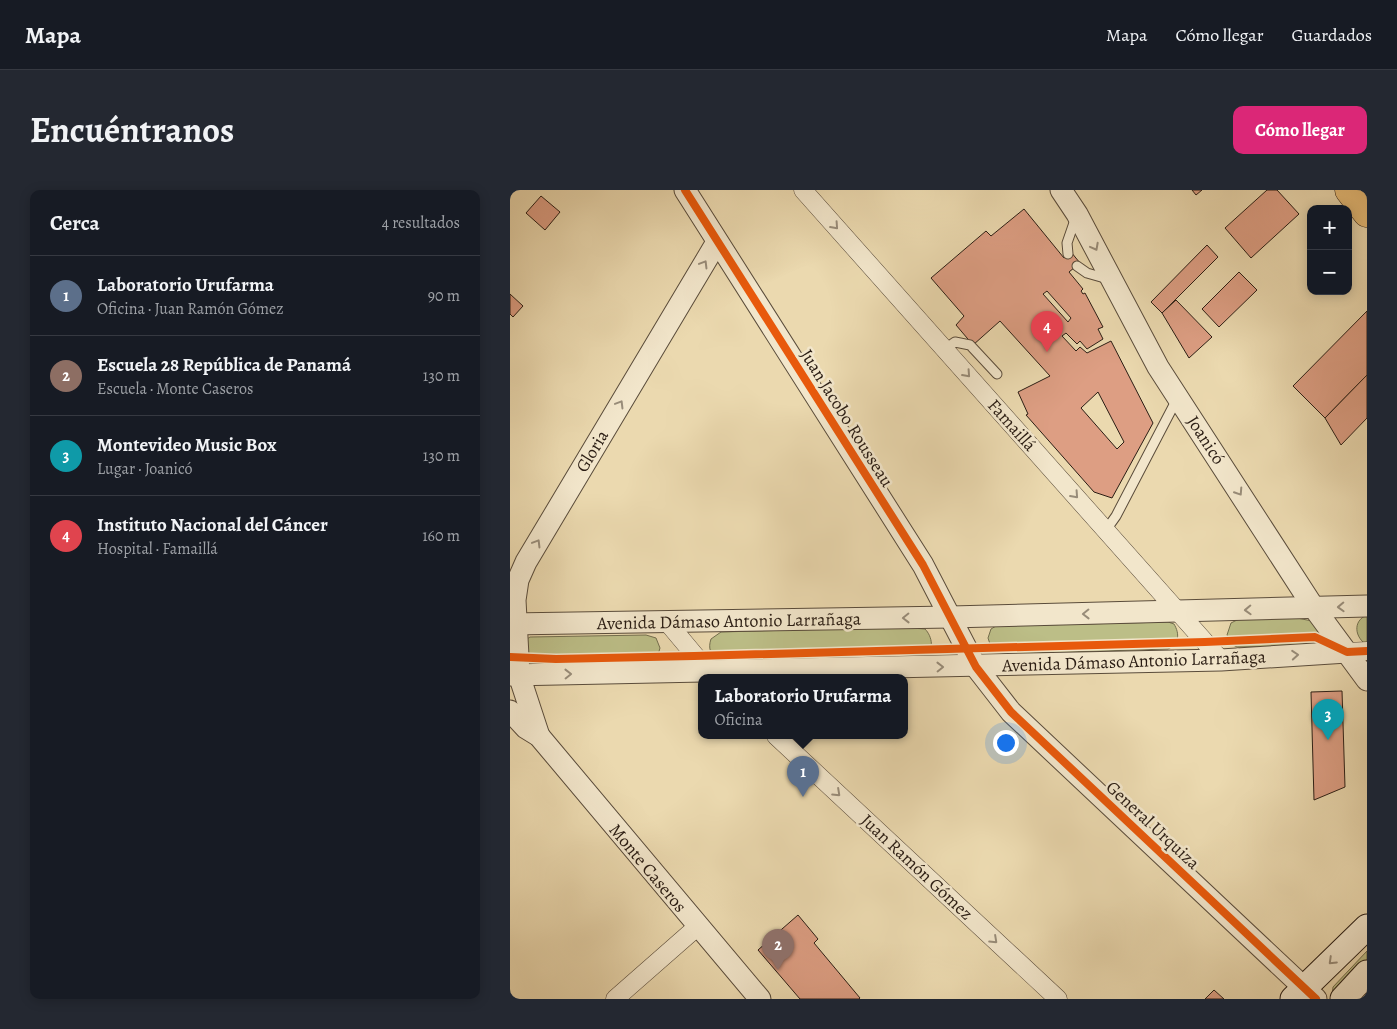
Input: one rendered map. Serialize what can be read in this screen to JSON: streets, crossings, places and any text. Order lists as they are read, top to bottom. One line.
{"streets":{"street":["Juan Jacobo Rousseau","Famaillá","Joanicó","Gloria","Avenida Dámaso Antonio Larrañaga","General Urquiza","Juan Ramón Gómez","Monte Caseros"]},"crossings":[["Juan Jacobo Rousseau","Gloria"],["Juan Jacobo Rousseau","Avenida Dámaso Antonio Larrañaga"],["Juan Jacobo Rousseau","General Urquiza"],["Famaillá","Avenida Dámaso Antonio Larrañaga"],["Joanicó","Avenida Dámaso Antonio Larrañaga"],["Gloria","Avenida Dámaso Antonio Larrañaga"],["Gloria","Monte Caseros"],["Avenida Dámaso Antonio Larrañaga","General Urquiza"],["Avenida Dámaso Antonio Larrañaga","Monte Caseros"]],"one_way":["Famaillá","Joanicó","Gloria","Juan Ramón Gómez"],"page":{"header":"Mapa","nav":["Mapa","Cómo llegar","Guardados"],"title":"Encuéntranos","buttons":"Cómo llegar","heading":["Cerca","4 resultados"],"map_buttons":["+","−"],"list":[{"mark":"1","name":"Laboratorio Urufarma","note":"Oficina · Juan Ramón Gómez","value":"90 m"},{"mark":"2","name":"Escuela 28 República de Panamá","note":"Escuela · Monte Caseros","value":"130 m"},{"mark":"3","name":"Montevideo Music Box","note":"Lugar · Joanicó","value":"130 m"},{"mark":"4","name":"Instituto Nacional del Cáncer","note":"Hospital · Famaillá","value":"160 m"}],"pins":["4","3","1","2"],"popup":["Laboratorio Urufarma","Oficina"]}}
